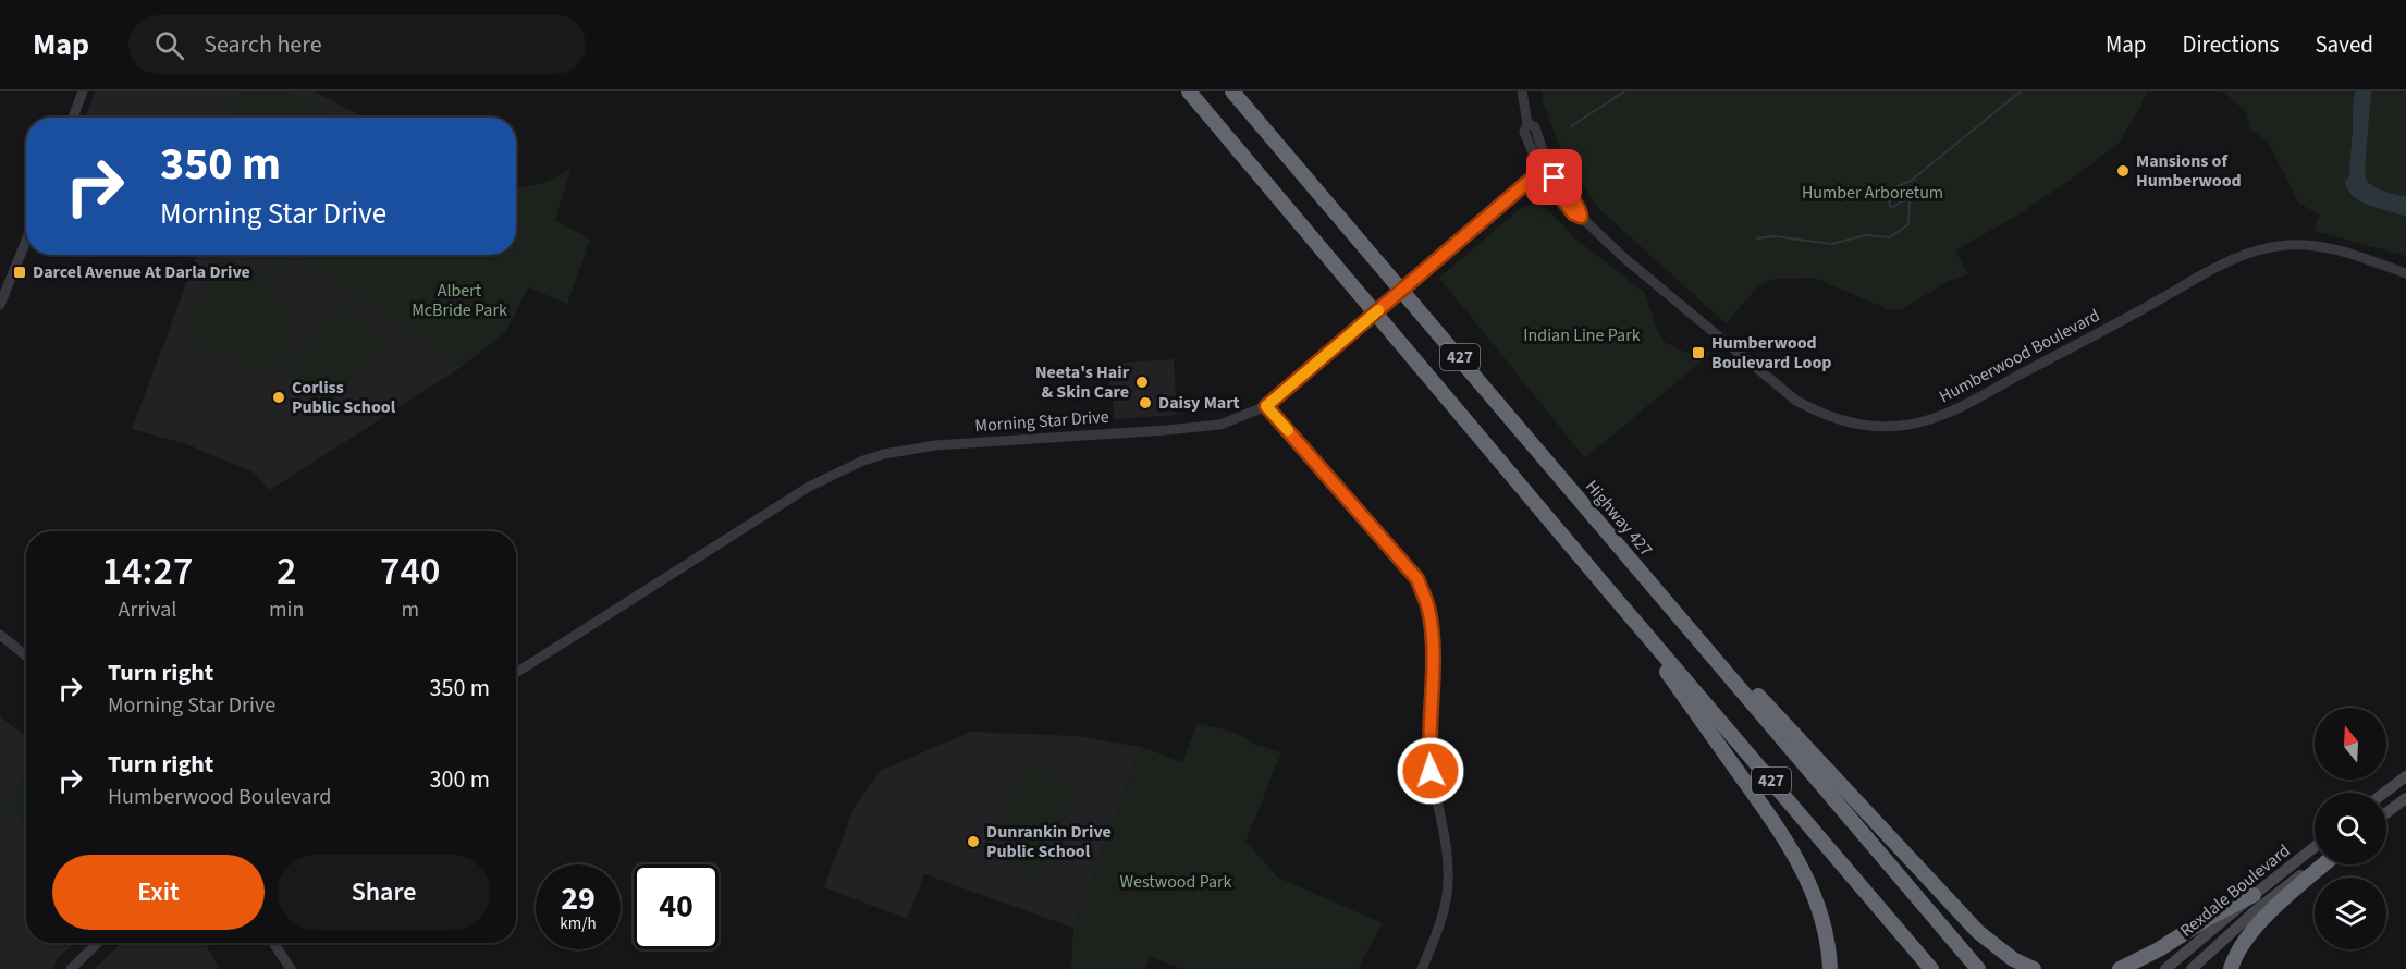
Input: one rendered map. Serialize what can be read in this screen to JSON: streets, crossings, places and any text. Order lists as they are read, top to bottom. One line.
{"streets":{"highway":["427","Highway 427"],"main road":["Rexdale Boulevard"],"street":["Humberwood Boulevard","Morning Star Drive"]},"crossings":[["Humberwood Boulevard","Morning Star Drive"]],"parks":["Humber Arboretum","Albert McBride Park","Indian Line Park","Westwood Park"],"places":{"other":["Mansions of Humberwood","Neeta's Hair & Skin Care","Corliss Public School","Daisy Mart","Dunrankin Drive Public School"],"transit":["Darcel Avenue At Darla Drive","Humberwood Boulevard Loop"]},"north":"top","page":{"header":"Map","search":"Search here","nav":["Map","Directions","Saved"],"turn":["350 m","Morning Star Drive"],"eta":["14:27","Arrival","2","min","740","m"],"list":[{"name":"Turn right","note":"Morning Star Drive","value":"350 m"},{"name":"Turn right","note":"Humberwood Boulevard","value":"300 m"}],"buttons":["Exit","Share"],"speed":"29 km/h","limit":"40"}}
